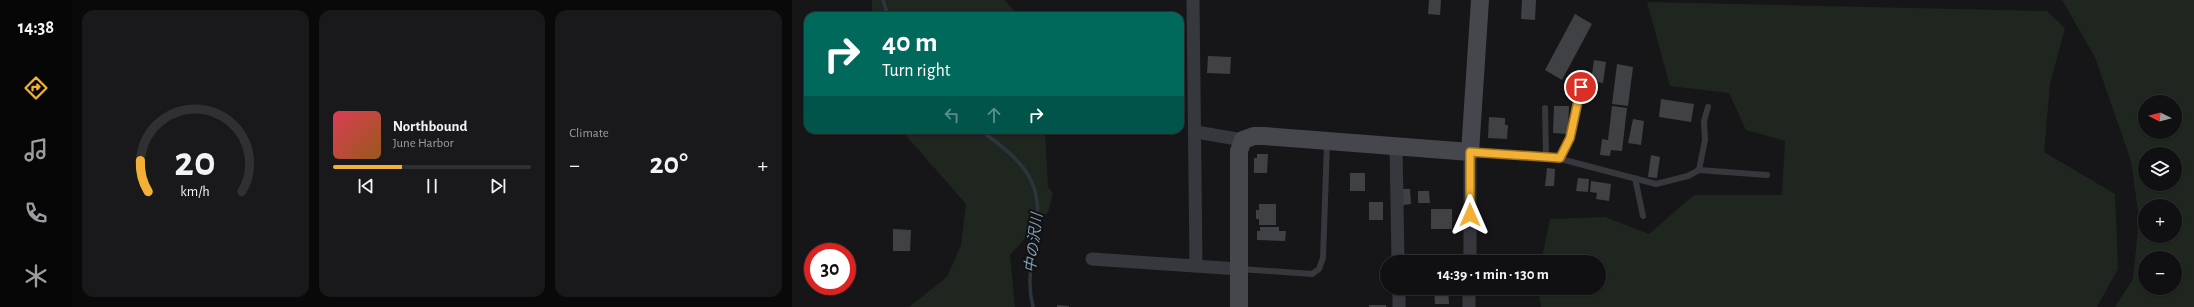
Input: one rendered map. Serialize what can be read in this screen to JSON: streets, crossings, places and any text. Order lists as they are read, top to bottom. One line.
{"water":["中の沢川"],"north":"left","page":{"tabs":"14:38","tile":"Climate","turn":["40 m","Turn right"],"map_buttons":["+","−"],"song":["Northbound","June Harbor"],"heat":["−","20°","+"],"limit":"30","trip":"14:39 · 1 min · 130 m","gauge":["20","km/h"]}}
